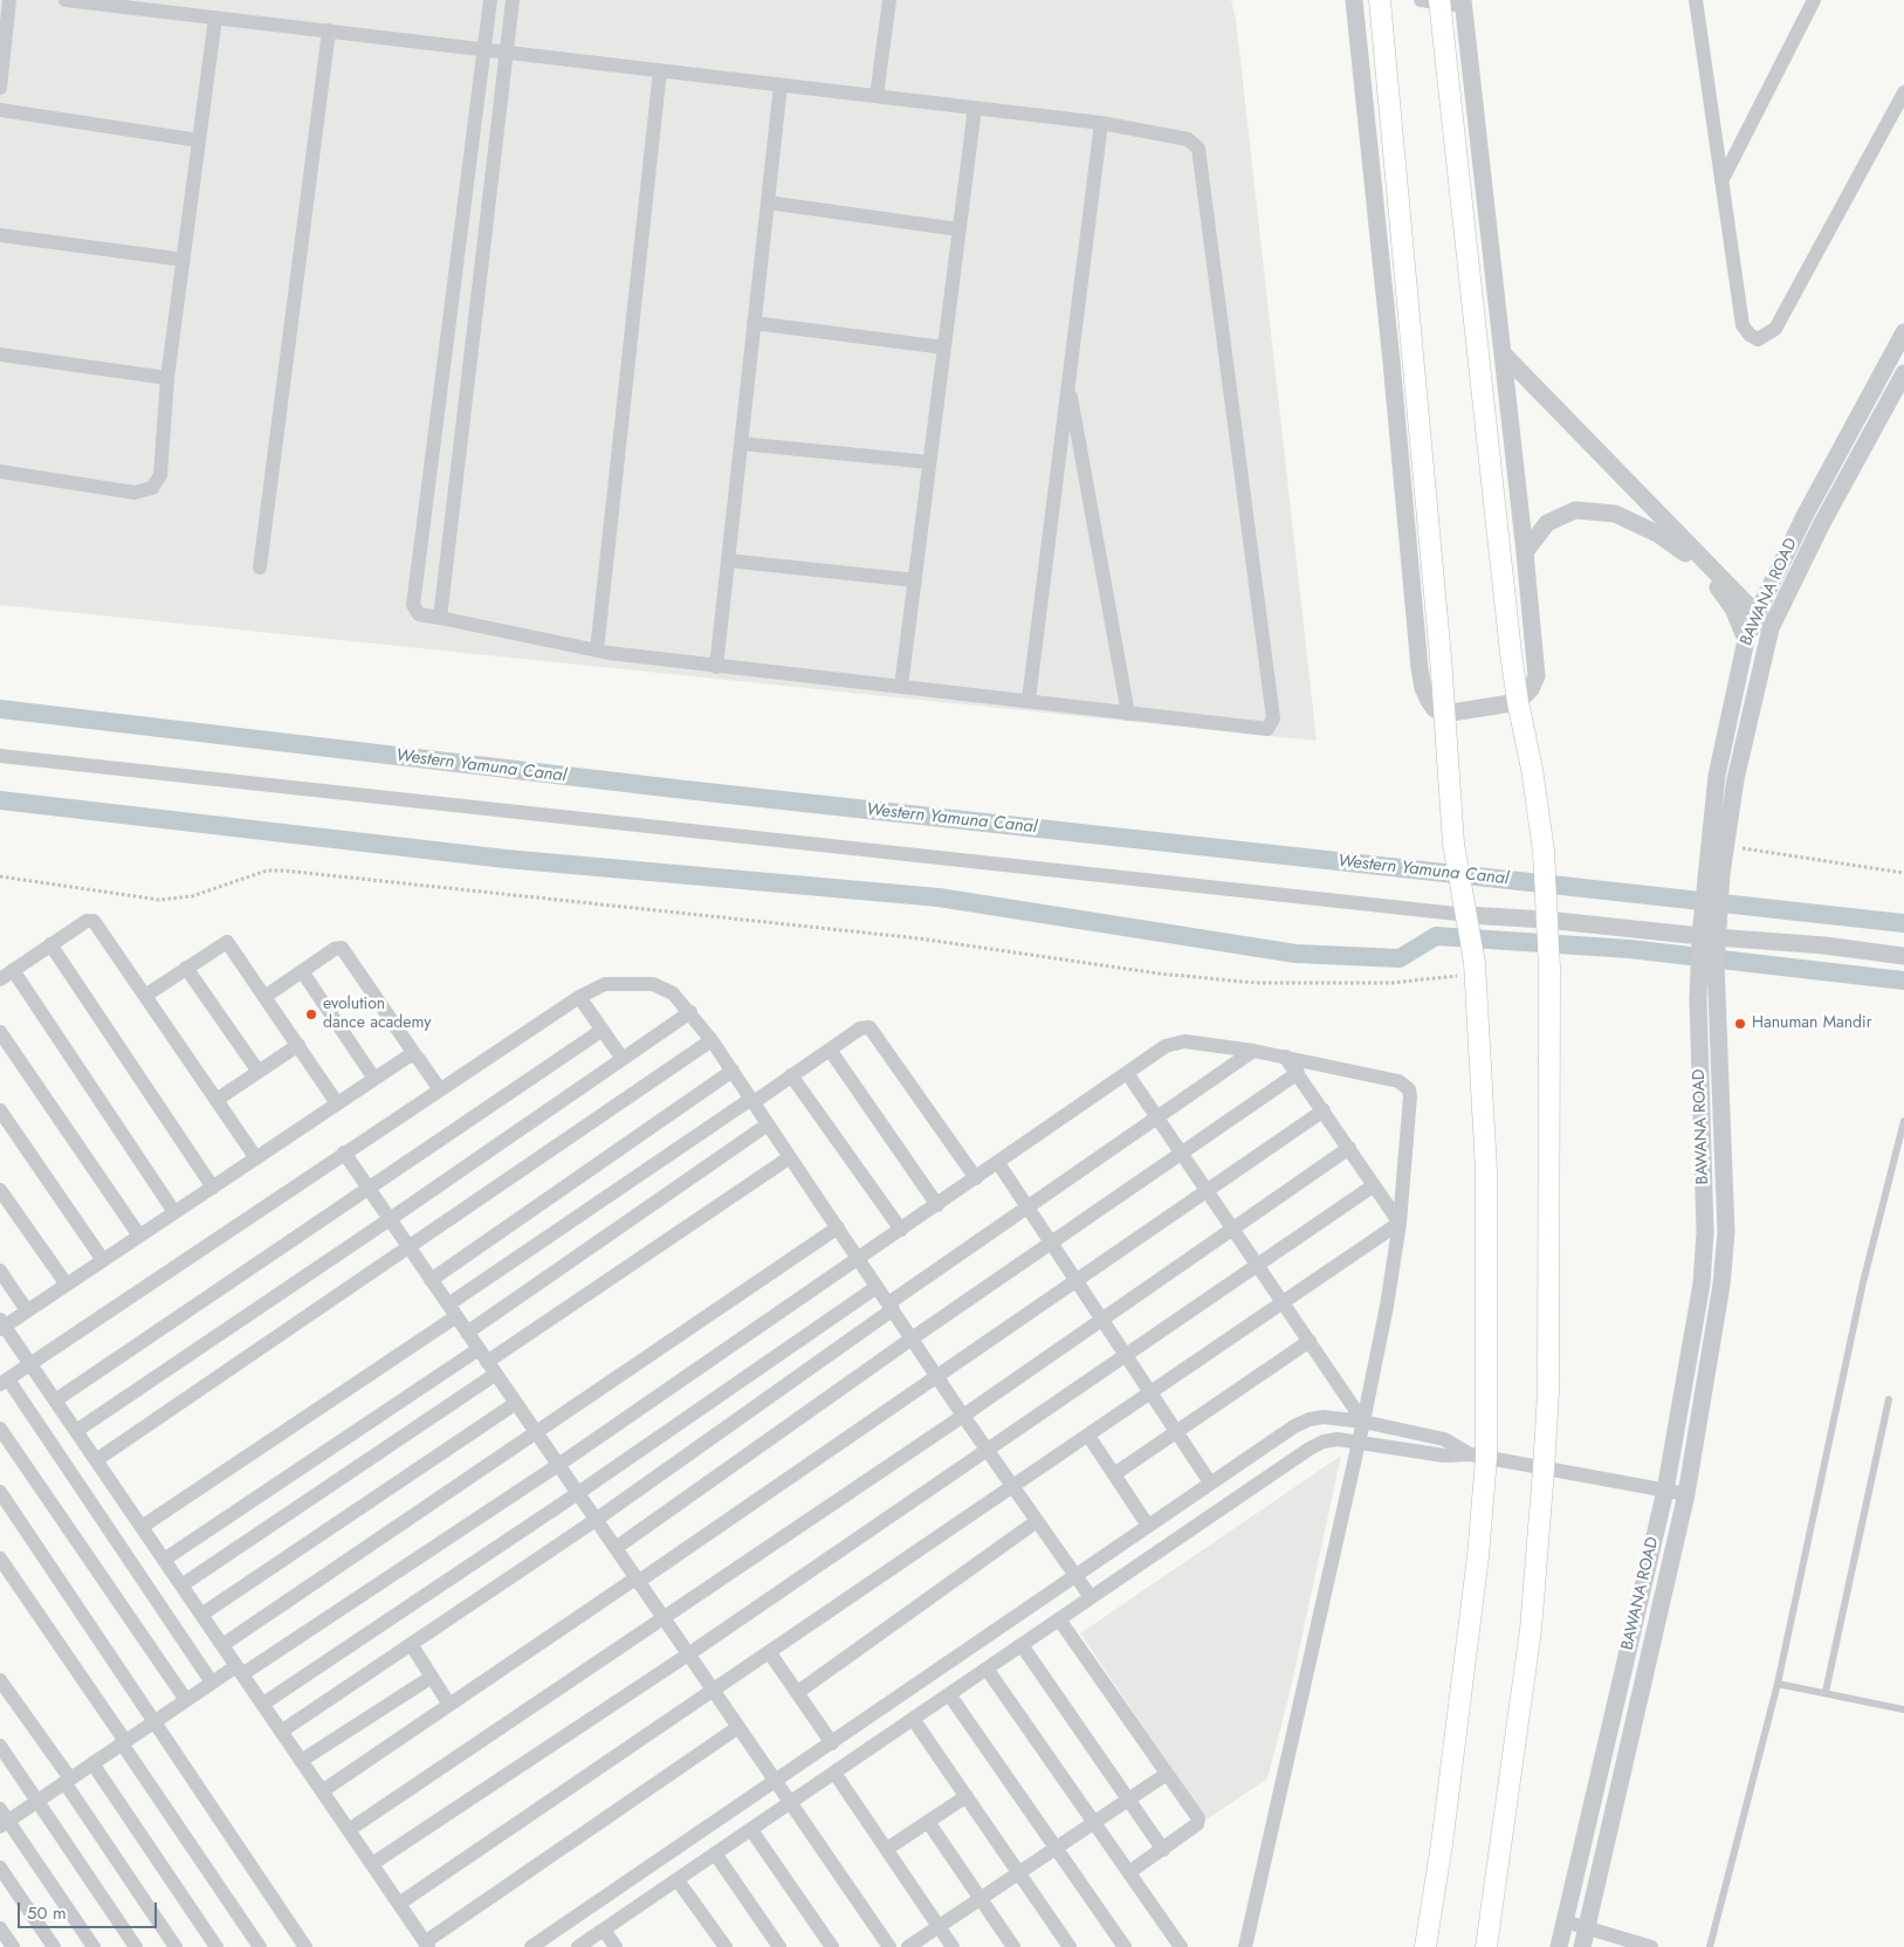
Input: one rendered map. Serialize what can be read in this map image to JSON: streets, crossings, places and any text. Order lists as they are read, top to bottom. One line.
{"streets":{"street":["BAWANA ROAD"]},"water":["Western Yamuna Canal"],"places":["evolution dance academy","Hanuman Mandir"],"scale_bar":"50 m"}
